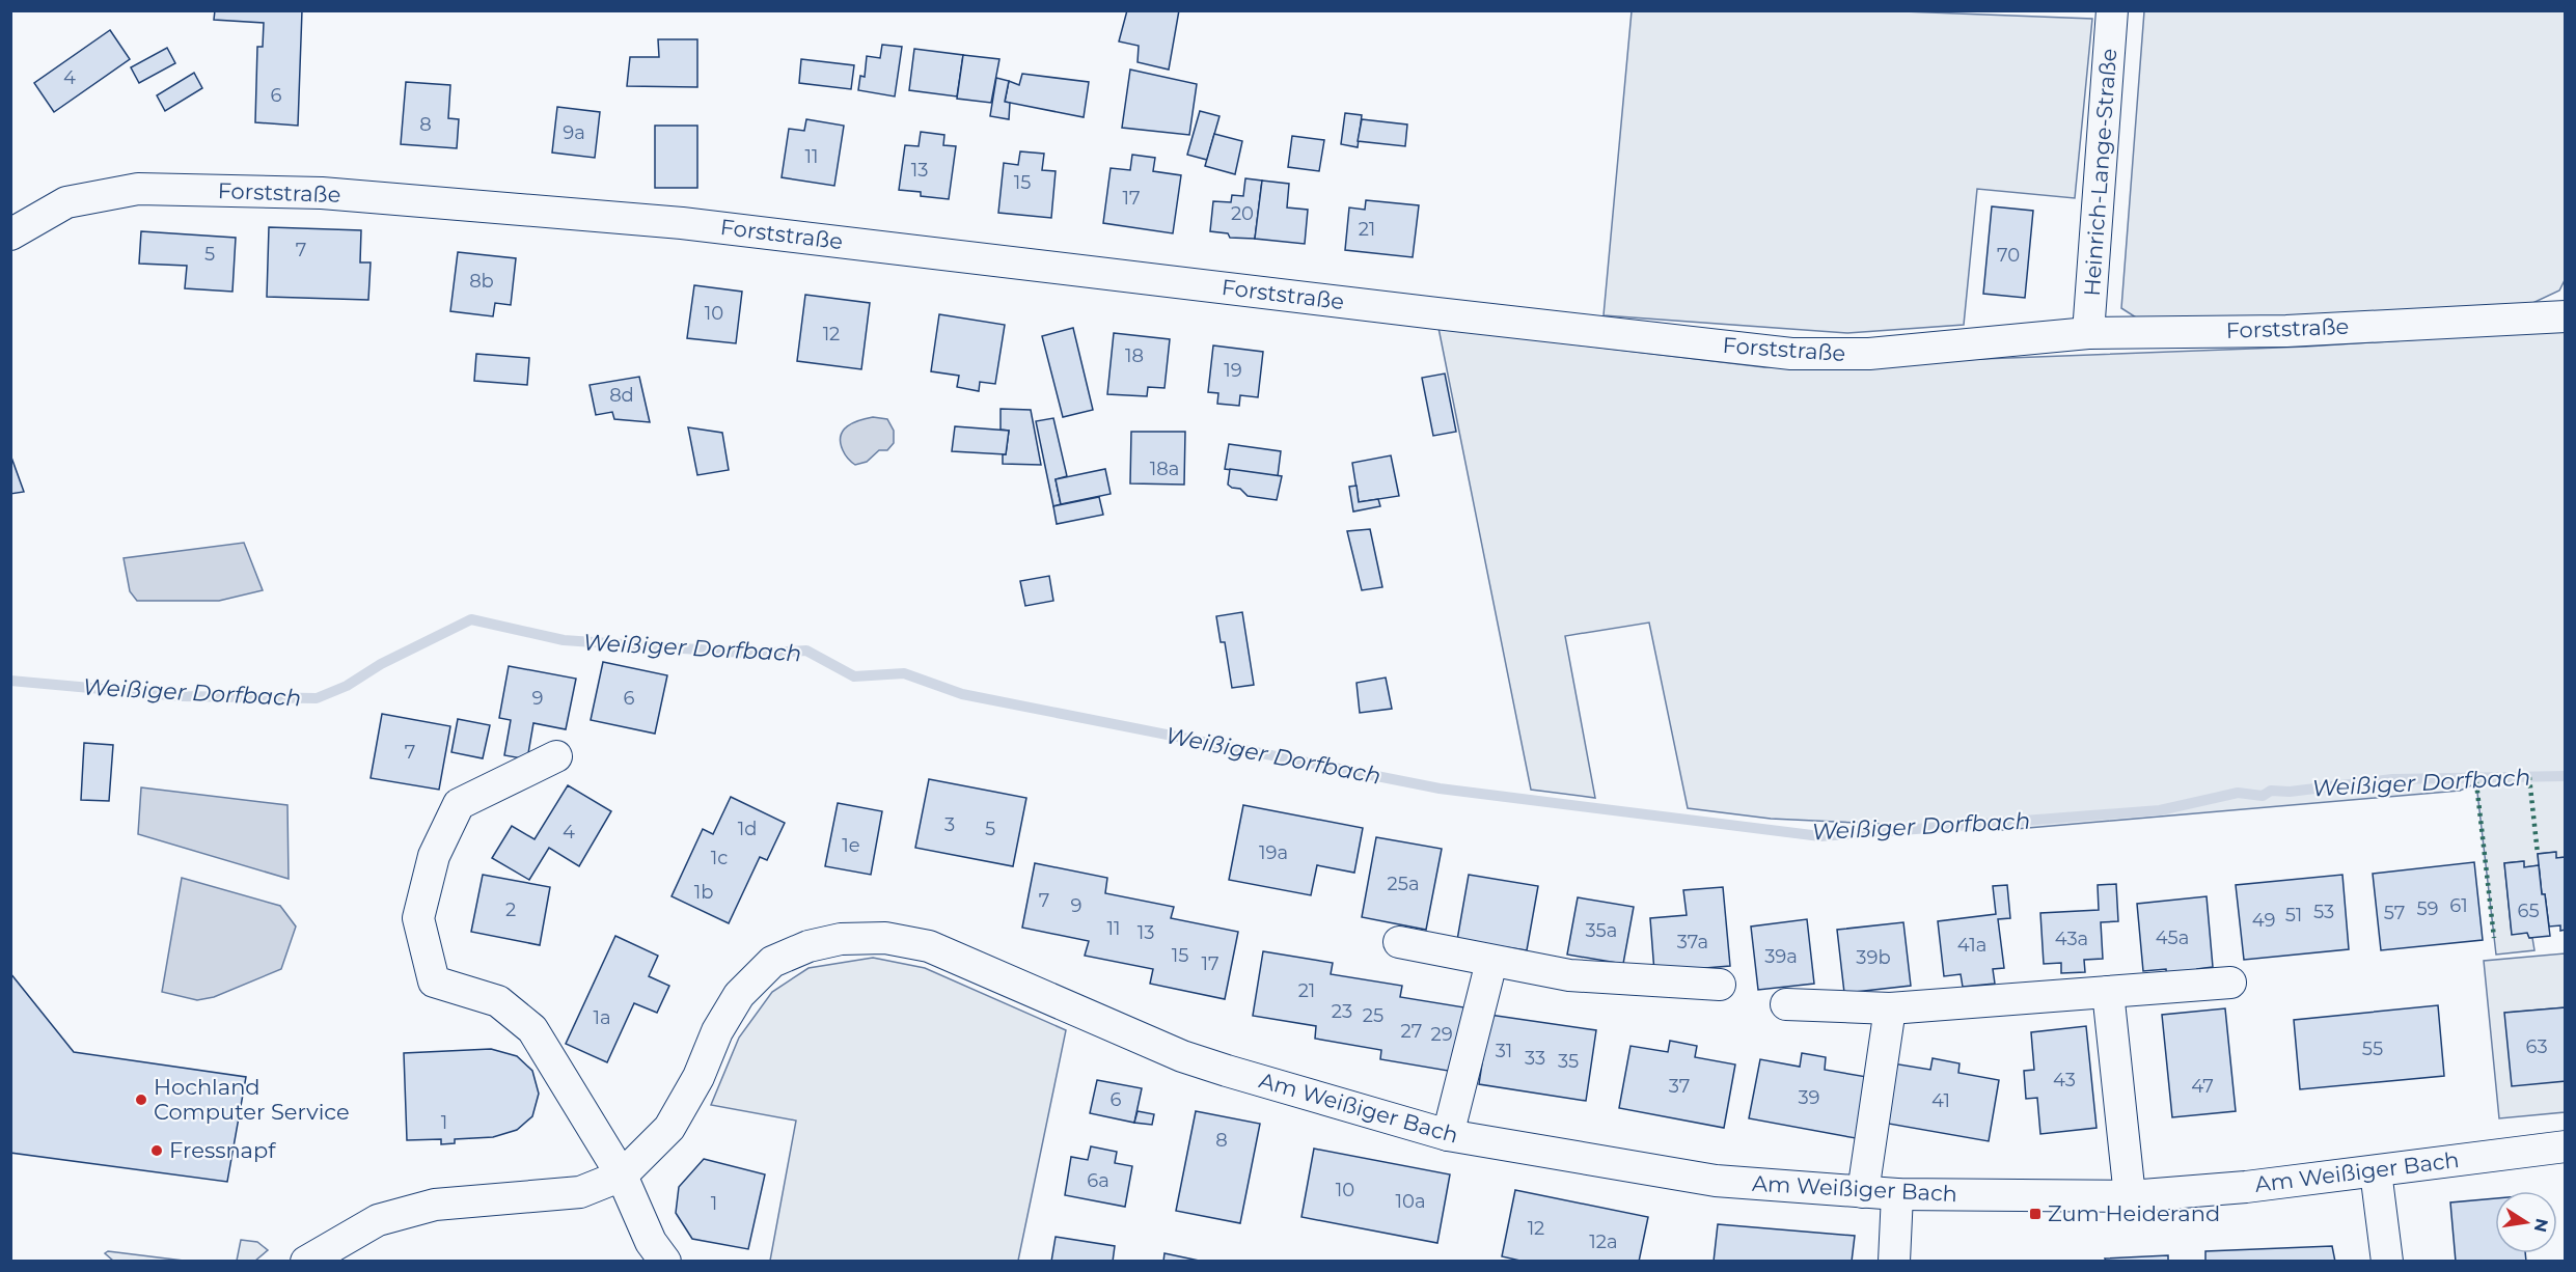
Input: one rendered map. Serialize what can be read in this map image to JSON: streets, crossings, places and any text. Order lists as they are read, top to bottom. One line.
{"streets":{"street":["Heinrich-Lange-Straße","Forststraße","Am Weißiger Bach"]},"crossings":[["Heinrich-Lange-Straße","Forststraße"]],"water":["Weißiger Dorfbach"],"places":{"other":["Hochland Computer Service","Fressnapf"],"transit":["Zum Heiderand"]},"house_numbers":["4","6","8","9a","11","13","15","17","20","21","7","5","70","8b","10","12","18","19","8d","18a","9","6","7","3","1d","5","4","1e","19a","1c","25a","1b","7","9","61","59","2","65","53","57","51","49","11","35a","13","45a","43a","37a","41a","15","39a","39b","17","21","23","25","1a","27","29","63","55","31","33","35","43","37","47","39","6","41","1","8","6a","10","10a","1","12","12a"],"north":"right"}
